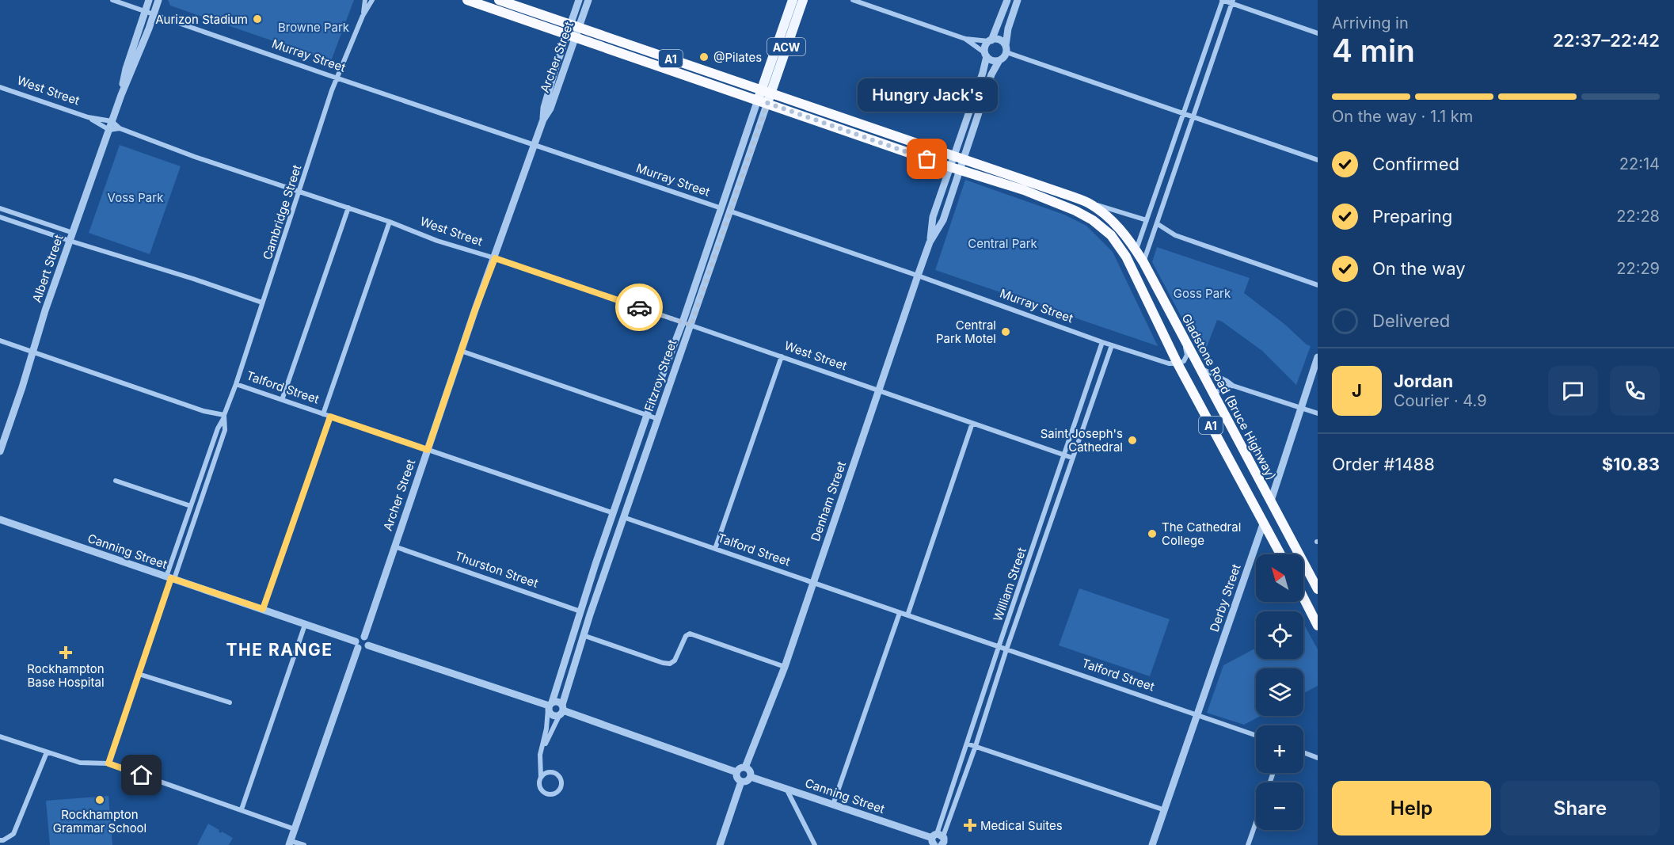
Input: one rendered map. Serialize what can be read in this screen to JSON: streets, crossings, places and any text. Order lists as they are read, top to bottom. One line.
{"streets":{"highway":["A1","Gladstone Road (Bruce Highway)","Derby Street"],"main road":["ACW","Fitzroy Street"],"street":["Murray Street","Archer Street","West Street","Cambridge Street","Albert Street","Talford Street","Denham Street","Canning Street","Thurston Street","William Street"]},"crossings":[["Murray Street","Archer Street"],["Murray Street","A1"],["Murray Street","Cambridge Street"],["Murray Street","Albert Street"],["Murray Street","Fitzroy Street"],["Murray Street","Denham Street"],["Murray Street","William Street"],["Archer Street","A1"],["Archer Street","West Street"],["Archer Street","Talford Street"],["Archer Street","Canning Street"],["Archer Street","Thurston Street"],["A1","Fitzroy Street"],["A1","Gladstone Road (Bruce Highway)"],["A1","Denham Street"],["A1","Derby Street"],["West Street","Cambridge Street"],["West Street","Albert Street"],["West Street","Fitzroy Street"],["West Street","Denham Street"],["West Street","William Street"],["Cambridge Street","Talford Street"],["Cambridge Street","Canning Street"],["Fitzroy Street","Talford Street"],["Fitzroy Street","Thurston Street"],["Talford Street","Denham Street"],["Talford Street","William Street"],["Talford Street","Derby Street"],["Gladstone Road (Bruce Highway)","Derby Street"],["Denham Street","Canning Street"],["Canning Street","William Street"]],"districts":["THE RANGE"],"parks":["Browne Park","Voss Park","Central Park","Goss Park"],"places":{"other":["Aurizon Stadium","@Pilates","Hungry Jack's","Central Park Motel","Saint Joseph's Cathedral","The Cathedral College","Rockhampton Grammar School"],"health":["Rockhampton Base Hospital","Medical Suites"]},"north":"top left","page":{"heading":["4 min","Arriving in","22:37–22:42"],"panel":["Jordan","Courier · 4.9","Order #1488","$10.83"],"bubble":"Hungry Jack's","bar":"On the way · 1.1 km","list":[["Confirmed","22:14"],["Preparing","22:28"],["On the way","22:29"],"Delivered"],"round":"J","map_buttons":["+","−"],"buttons":["Help","Share"]}}
